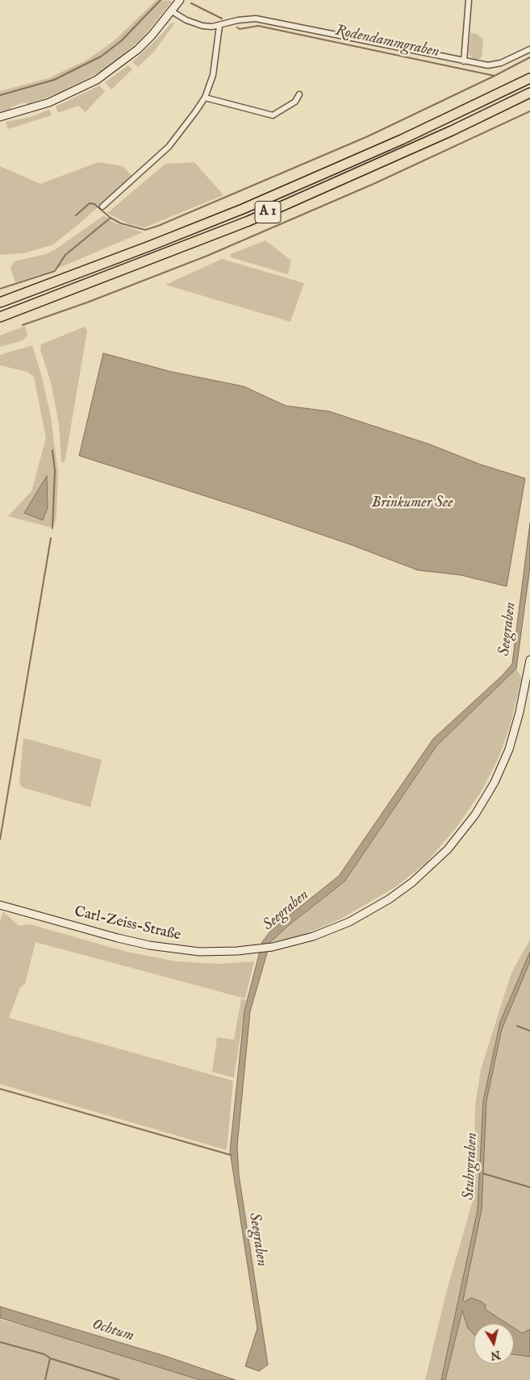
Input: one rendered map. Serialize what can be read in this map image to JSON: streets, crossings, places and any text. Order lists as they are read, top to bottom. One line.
{"streets":{"highway":["A 1"],"main road":["Carl-Zeiss-Straße"]},"water":["Rodendammgraben","Brinkumer See","Seegraben","Stuhrgraben","Ochtum"],"north":"bottom"}
